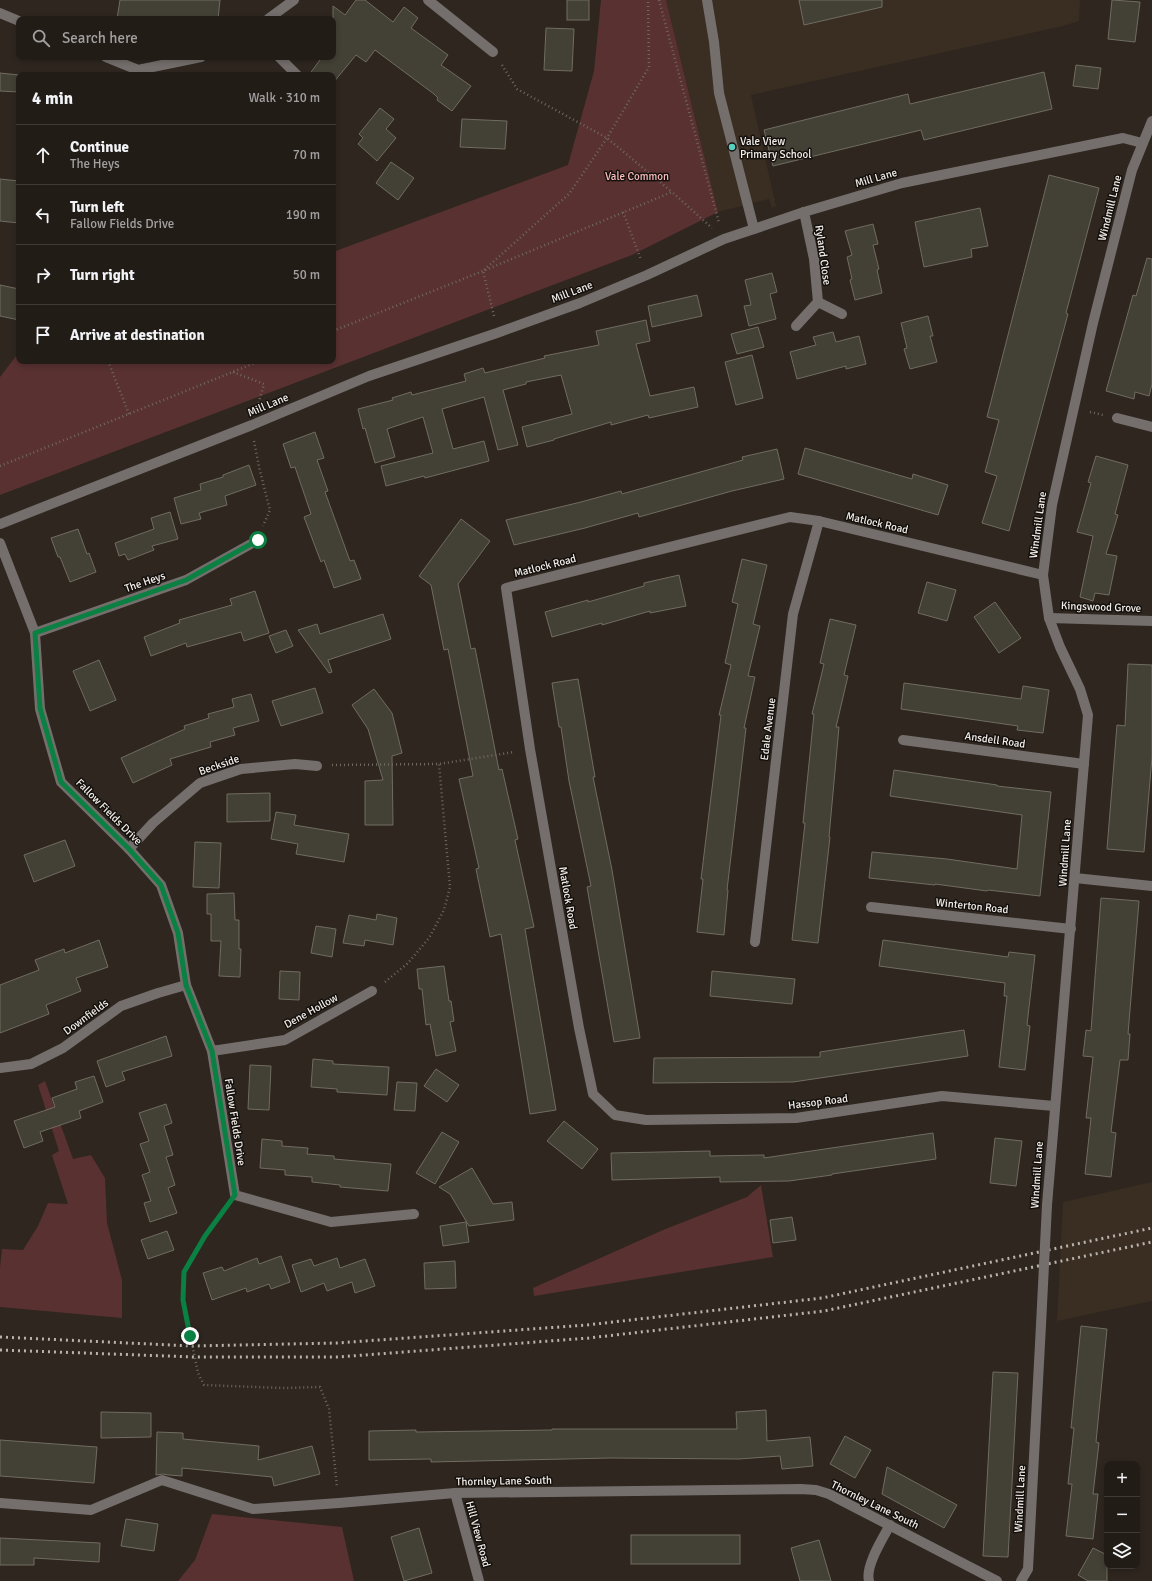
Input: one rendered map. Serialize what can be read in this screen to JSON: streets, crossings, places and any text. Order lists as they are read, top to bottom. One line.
{"streets":{"street":["Mill Lane","Windmill Lane","Ryland Close","Matlock Road","The Heys","Kingswood Grove","Edale Avenue","Ansdell Road","Beckside","Fallow Fields Drive","Winterton Road","Dene Hollow","Downfields","Hassop Road","Thornley Lane South","Hill View Road"]},"crossings":[["Mill Lane","Windmill Lane"],["Mill Lane","Ryland Close"],["Windmill Lane","Matlock Road"],["Windmill Lane","Kingswood Grove"],["Windmill Lane","Ansdell Road"],["Windmill Lane","Winterton Road"],["Windmill Lane","Hassop Road"],["Matlock Road","Edale Avenue"],["Matlock Road","Hassop Road"],["The Heys","Fallow Fields Drive"],["Beckside","Fallow Fields Drive"],["Fallow Fields Drive","Dene Hollow"],["Fallow Fields Drive","Downfields"],["Thornley Lane South","Hill View Road"]],"parks":["Vale Common"],"places":["Vale View Primary School"],"page":{"search":"Search here","heading":["4 min","Walk · 310 m"],"list":[["Continue","The Heys","70 m"],["Turn left","Fallow Fields Drive","190 m"],["Turn right","50 m"],"Arrive at destination"],"map_buttons":["+","−"]}}
